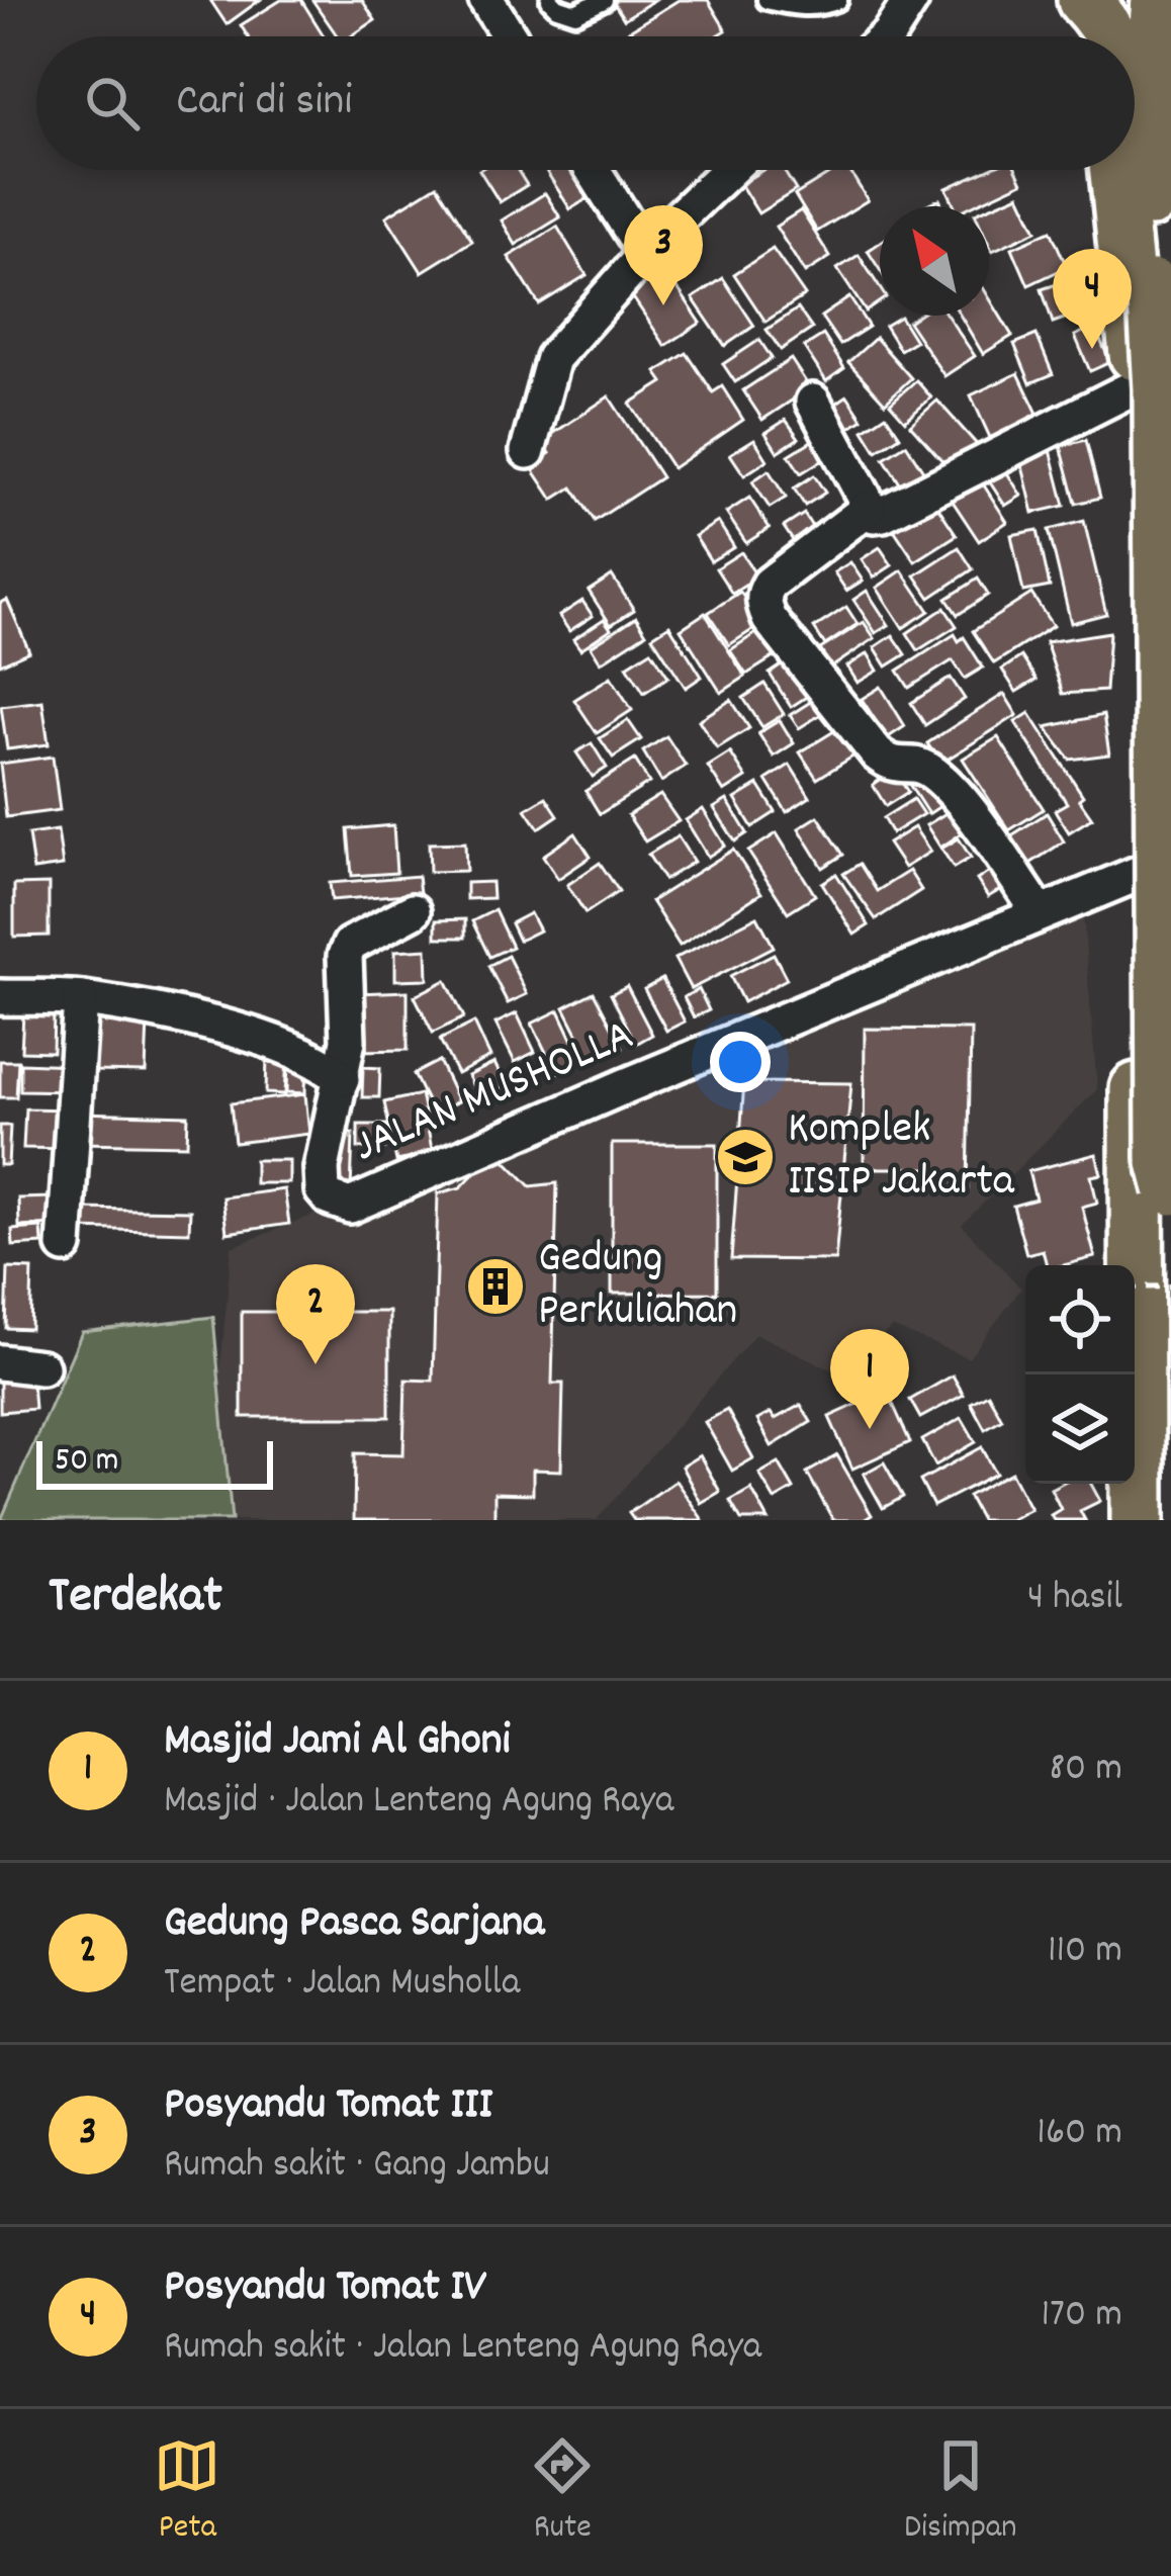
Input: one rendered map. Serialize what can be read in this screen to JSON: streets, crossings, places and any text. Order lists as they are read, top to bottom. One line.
{"streets":{"street":["JALAN MUSHOLLA"]},"places":{"school or university":["Komplek IISIP Jakarta"],"building":["Gedung Perkuliahan"]},"scale_bar":"50 m","north":"top left","page":{"search":"Cari di sini","pins":["3","4","2","1"],"scale":"50 m","heading":["Terdekat","4 hasil"],"list":[{"mark":"1","name":"Masjid Jami Al Ghoni","note":"Masjid · Jalan Lenteng Agung Raya","value":"80 m"},{"mark":"2","name":"Gedung Pasca Sarjana","note":"Tempat · Jalan Musholla","value":"110 m"},{"mark":"3","name":"Posyandu Tomat III","note":"Rumah sakit · Gang Jambu","value":"160 m"},{"mark":"4","name":"Posyandu Tomat IV","note":"Rumah sakit · Jalan Lenteng Agung Raya","value":"170 m"}],"nav":["Peta","Rute","Disimpan"]}}
